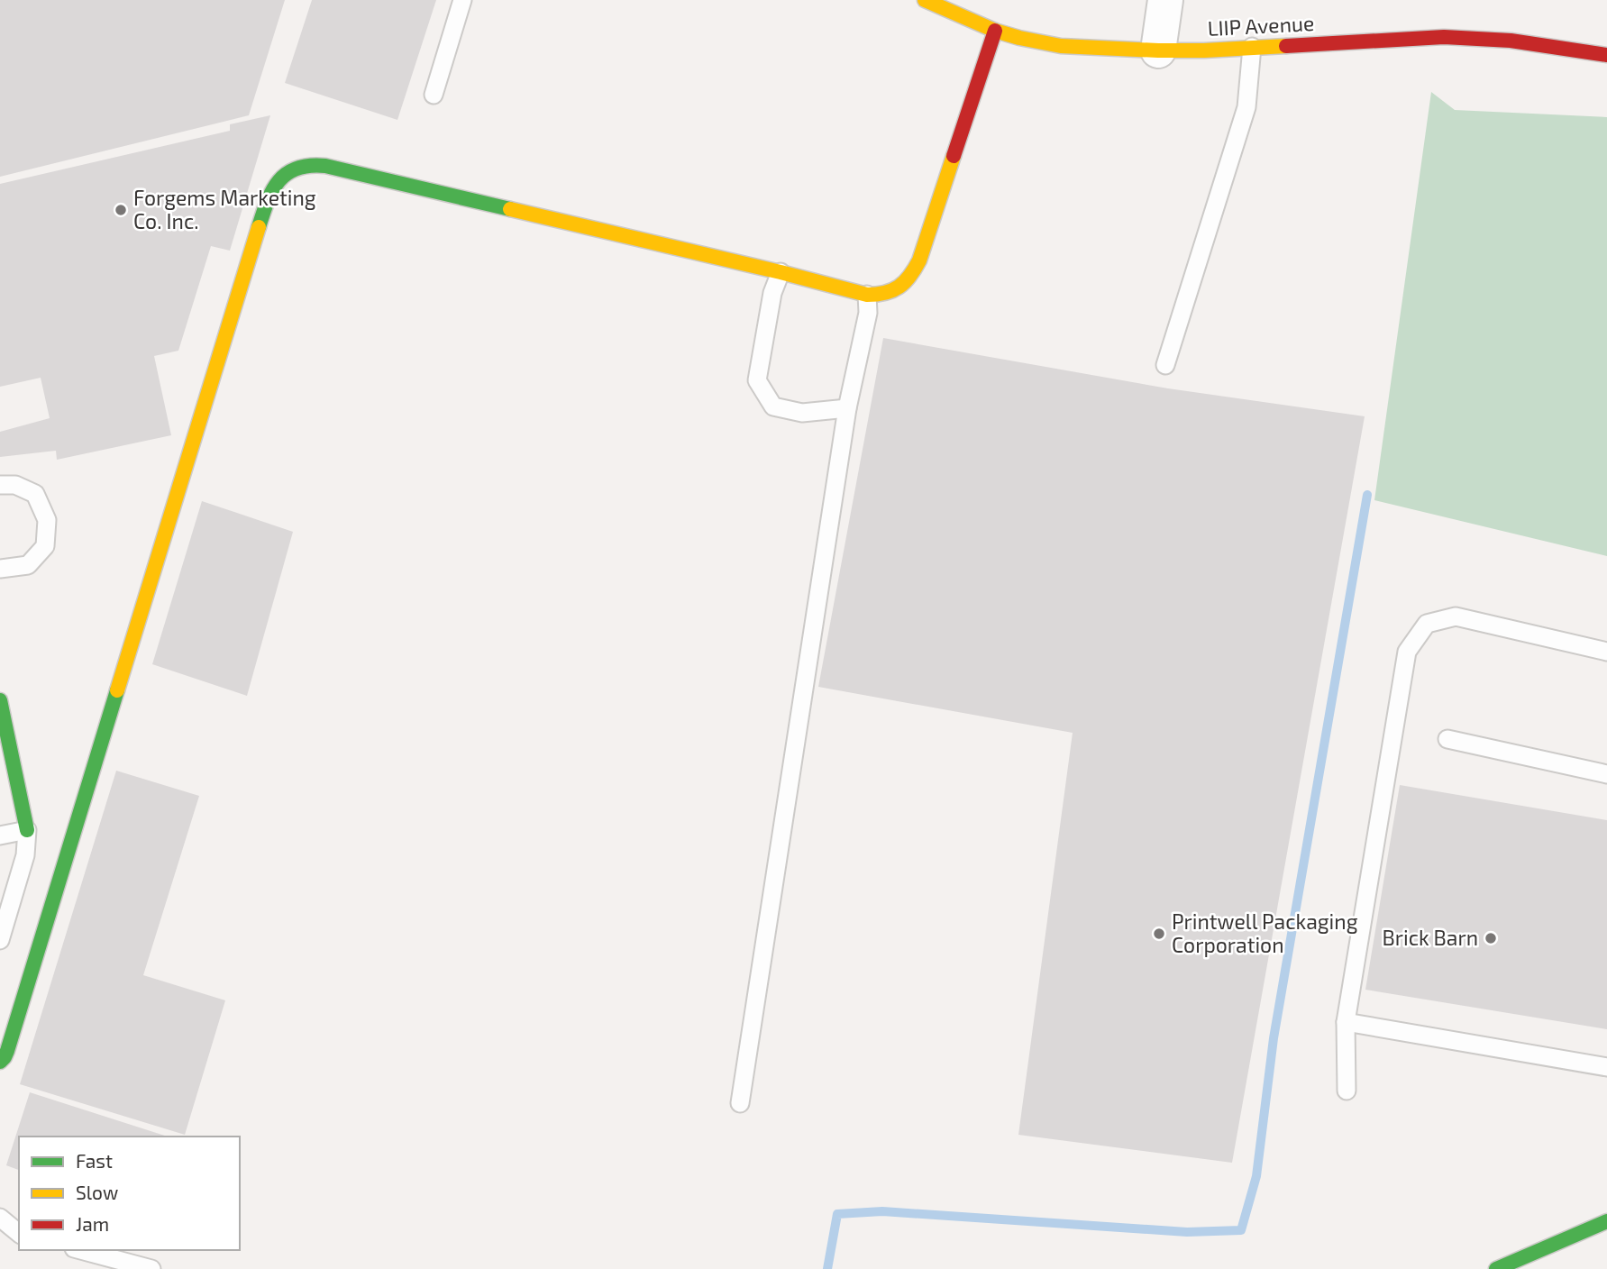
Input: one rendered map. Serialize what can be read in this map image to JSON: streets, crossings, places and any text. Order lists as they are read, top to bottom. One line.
{"streets":{"main road":["LIIP Avenue"]},"places":["Forgems Marketing Co. Inc.","Printwell Packaging Corporation","Brick Barn"],"legend":["Fast","Slow","Jam"]}
